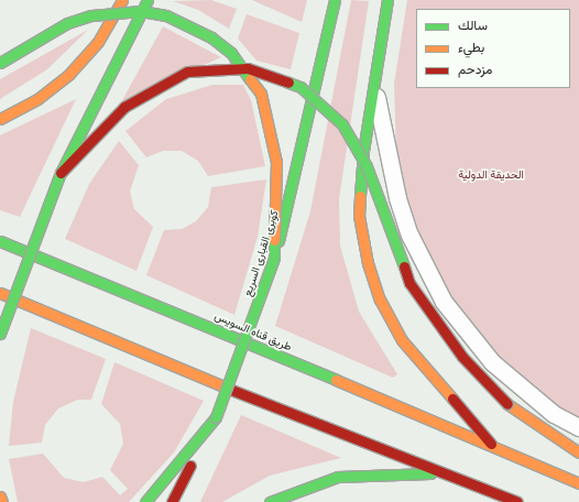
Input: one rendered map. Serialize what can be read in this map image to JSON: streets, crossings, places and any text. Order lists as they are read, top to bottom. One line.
{"streets":{"highway":["كوبرى القبارى السريع","طريق قناه السويس"]},"parks":["الحديقة الدولية"],"legend":["سالك","بطيء","مزدحم"]}
